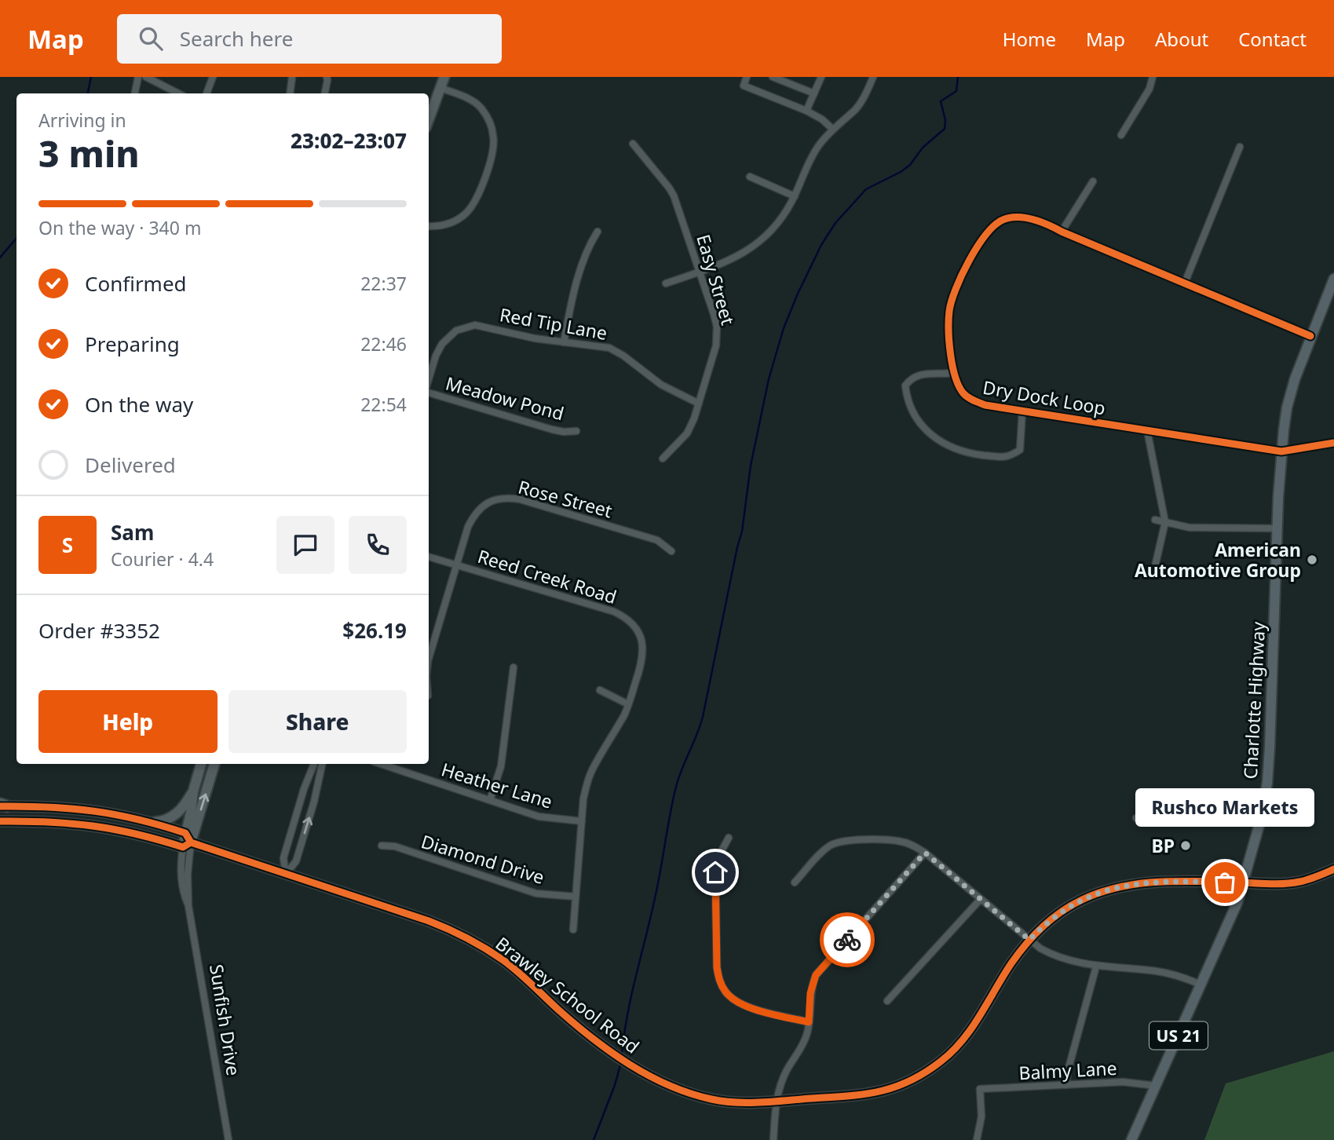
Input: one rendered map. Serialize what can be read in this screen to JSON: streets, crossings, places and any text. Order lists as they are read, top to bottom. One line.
{"streets":{"main road":["Charlotte Highway","Brawley School Road","US 21"],"street":["Easy Street","Red Tip Lane","Dry Dock Loop","Meadow Pond","Rose Street","Reed Creek Road","Heather Lane","Diamond Drive","Sunfish Drive","Balmy Lane"]},"crossings":[["Easy Street","Red Tip Lane"],["Dry Dock Loop","Charlotte Highway"],["Rose Street","Reed Creek Road"],["Reed Creek Road","Heather Lane"],["Reed Creek Road","Diamond Drive"],["Charlotte Highway","Brawley School Road"],["Charlotte Highway","Balmy Lane"],["Brawley School Road","Sunfish Drive"]],"places":["American Automotive Group","BP","Rushco Markets"],"page":{"header":"Map","search":"Search here","nav":["Home","Map","About","Contact"],"heading":["3 min","Arriving in","23:02–23:07"],"panel":["Sam","Courier · 4.4","Order #3352","$26.19"],"bar":"On the way · 340 m","list":[["Confirmed","22:37"],["Preparing","22:46"],["On the way","22:54"],"Delivered"],"round":"S","buttons":["Help","Share"],"bubble":"Rushco Markets"}}
